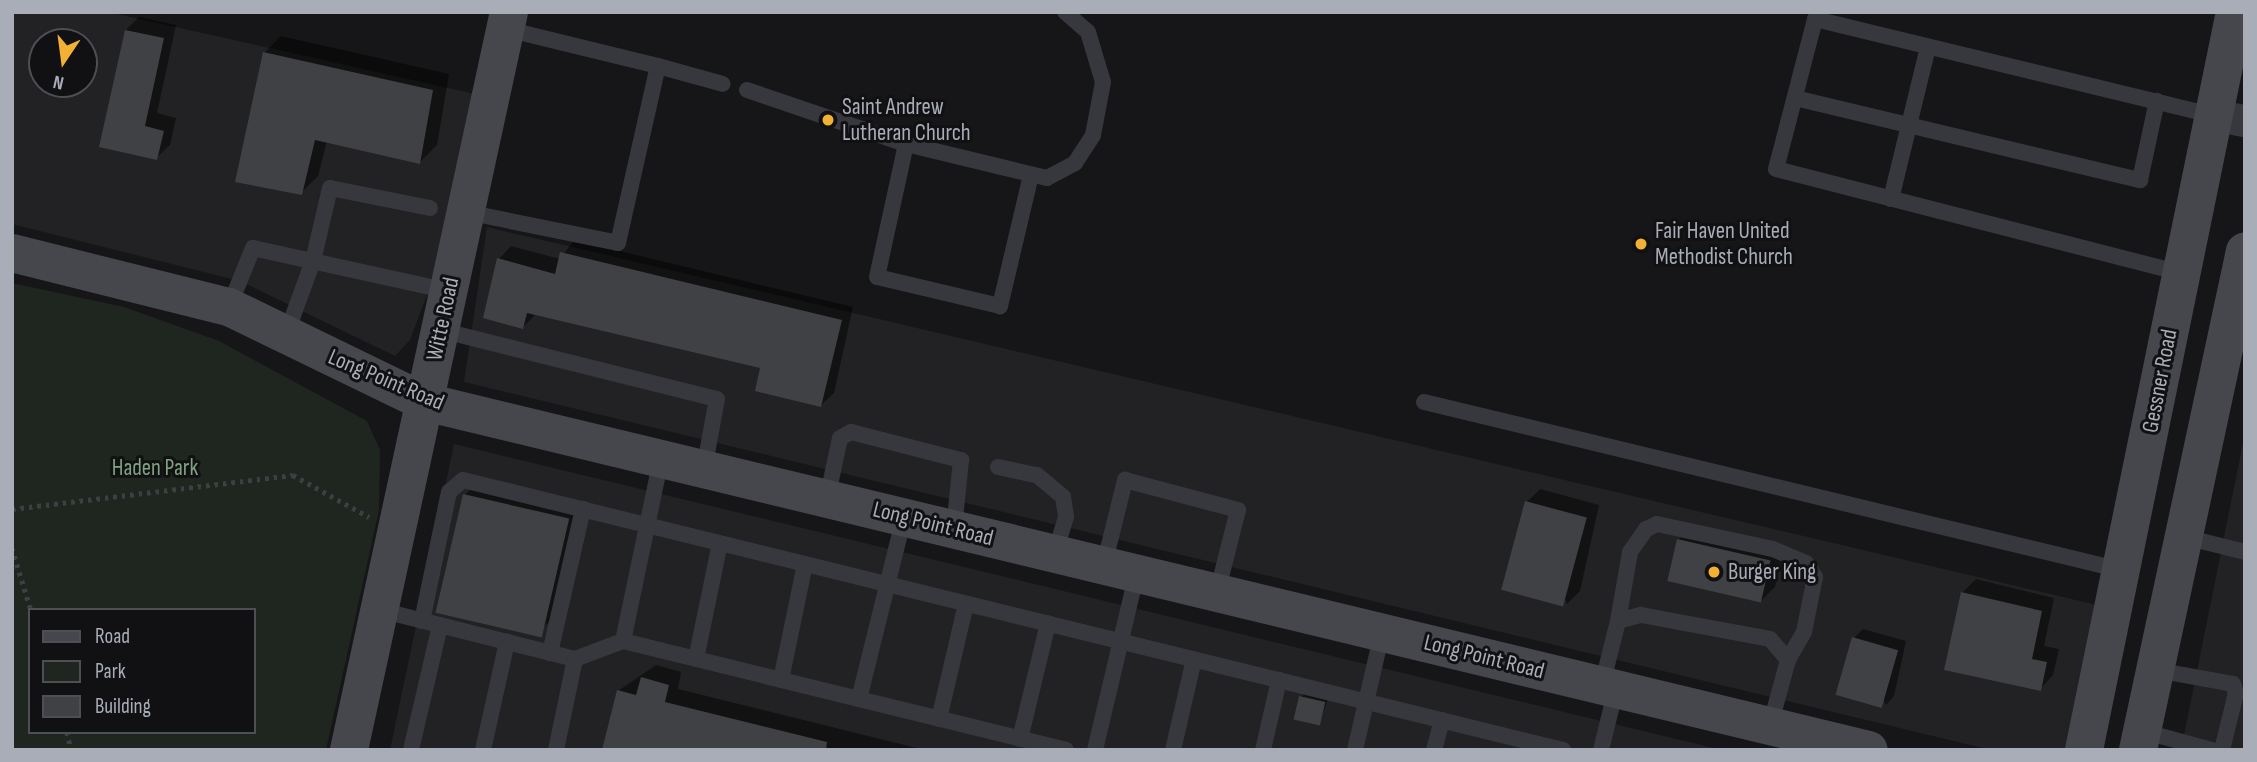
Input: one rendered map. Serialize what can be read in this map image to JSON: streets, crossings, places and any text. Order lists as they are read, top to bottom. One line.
{"streets":{"main road":["Witte Road","Long Point Road","Gessner Road"]},"crossings":[["Witte Road","Long Point Road"]],"parks":["Haden Park"],"places":["Saint Andrew Lutheran Church","Fair Haven United Methodist Church","Burger King"],"legend":["Road","Park","Building"],"north":"bottom"}
